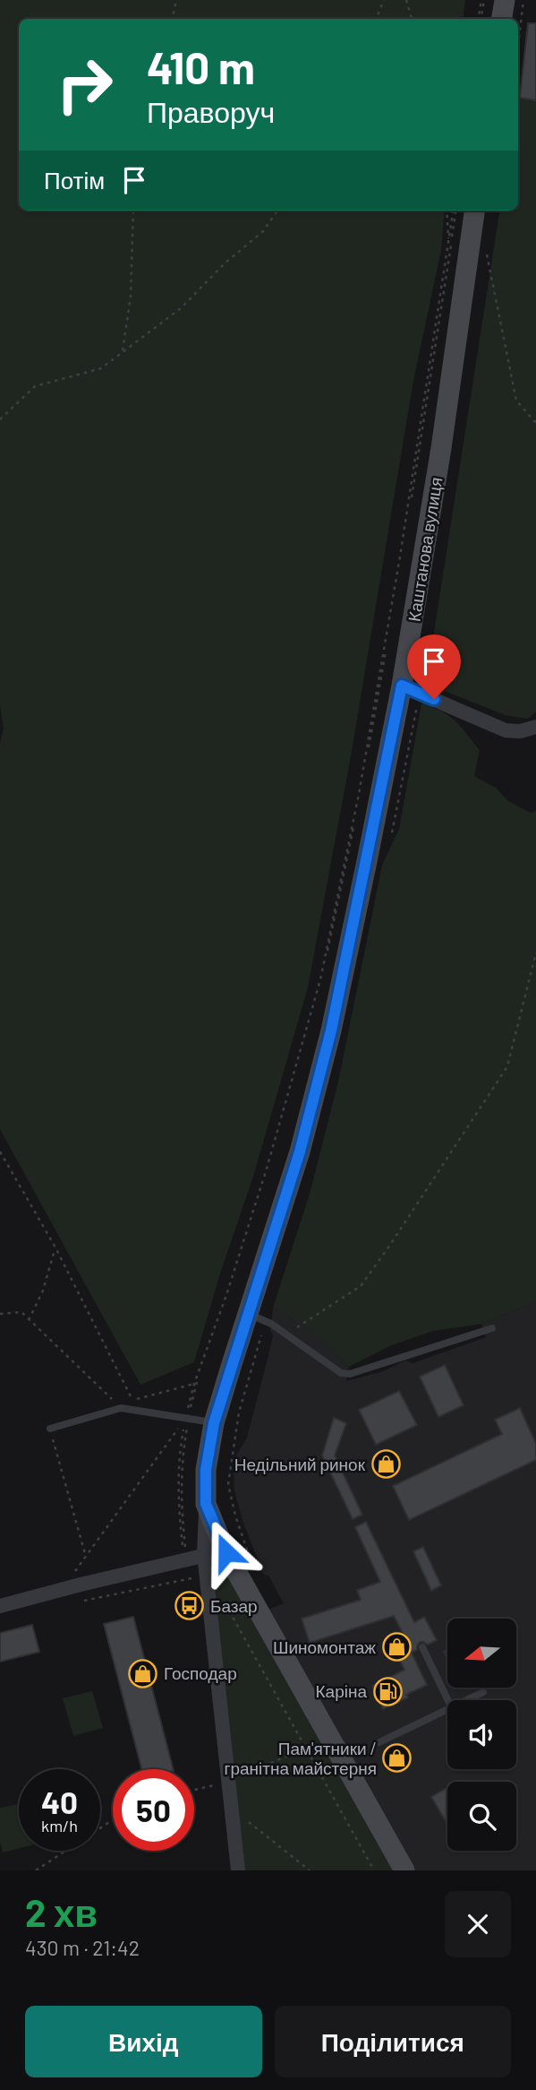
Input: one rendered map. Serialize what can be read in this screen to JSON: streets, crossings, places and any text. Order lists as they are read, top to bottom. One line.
{"streets":{"main road":["Каштанова вулиця"]},"places":{"shop":["Недільний ринок","Шиномонтаж","Господар","Пам'ятники / гранітна майстерня"],"bus stop":["Базар"],"fuel station":["Каріна"]},"north":"left","page":{"turn":["410 m","Праворуч"],"then":"Потім","speed":"40 km/h","limit":"50","heading":["2 хв","430 m · 21:42"],"buttons":["Вихід","Поділитися"]}}
